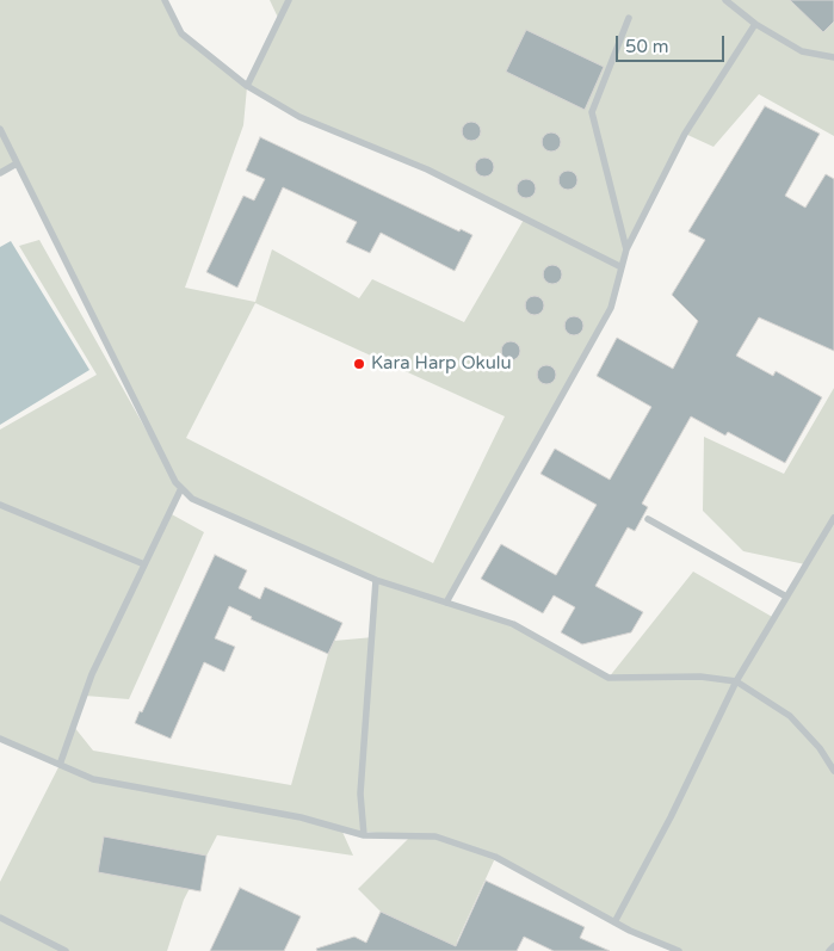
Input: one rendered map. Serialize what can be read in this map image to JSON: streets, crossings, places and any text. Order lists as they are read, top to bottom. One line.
{"places":["Kara Harp Okulu"],"scale_bar":"50 m"}
